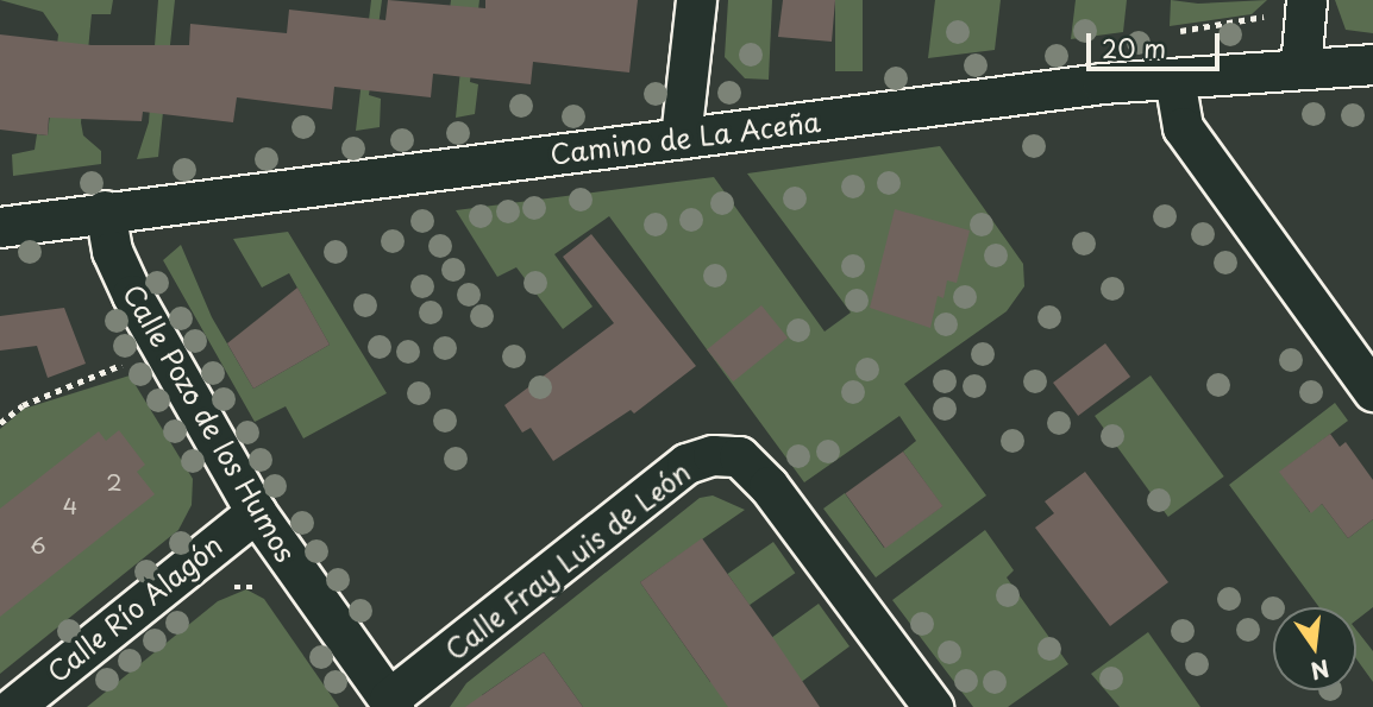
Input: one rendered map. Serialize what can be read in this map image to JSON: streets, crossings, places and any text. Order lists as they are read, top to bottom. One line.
{"streets":{"street":["Camino de La Aceña","Calle Pozo de los Humos","Calle Fray Luis de León","Calle Río Alagón"]},"crossings":[["Camino de La Aceña","Calle Pozo de los Humos"],["Calle Pozo de los Humos","Calle Fray Luis de León"],["Calle Pozo de los Humos","Calle Río Alagón"]],"house_numbers":["2","4","6"],"scale_bar":"20 m","north":"bottom"}
